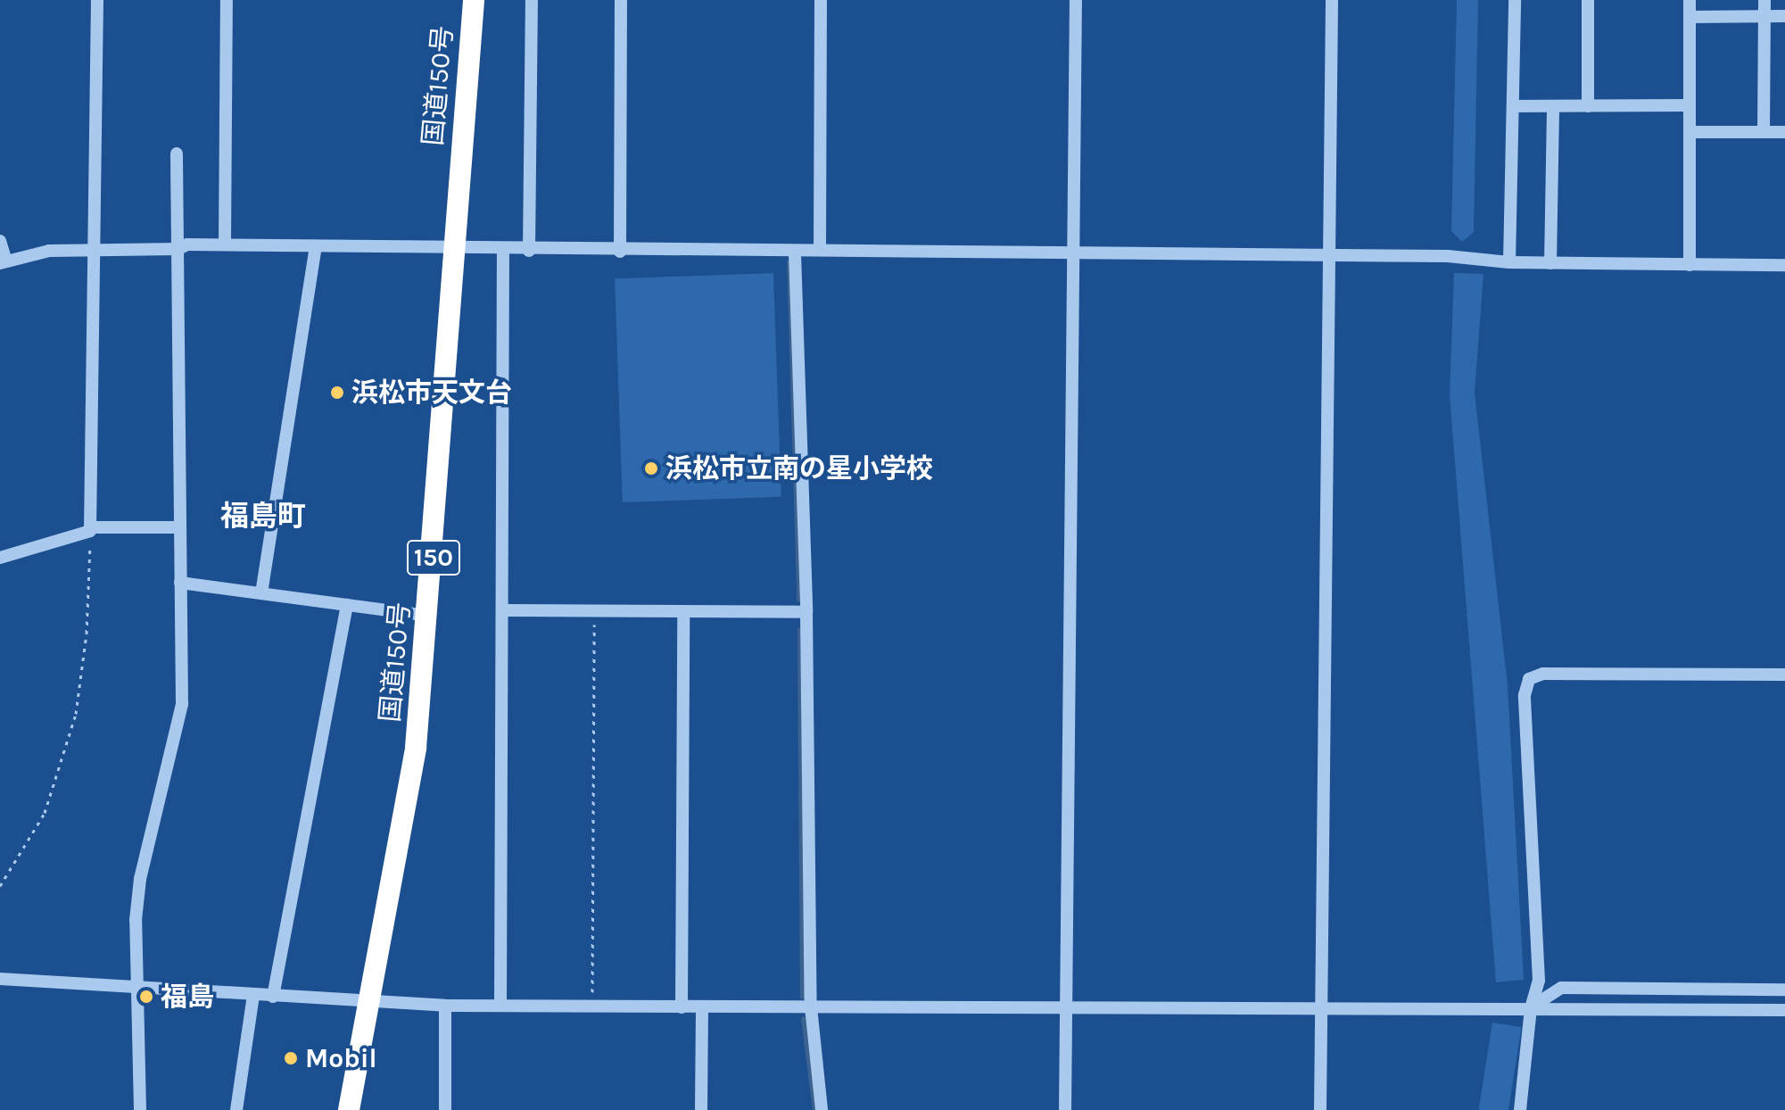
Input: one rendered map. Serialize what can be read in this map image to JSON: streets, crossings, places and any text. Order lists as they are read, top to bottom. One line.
{"streets":{"highway":["国道150号","150"]},"districts":["福島町"],"places":["浜松市天文台","浜松市立南の星小学校","福島","Mobil"]}
